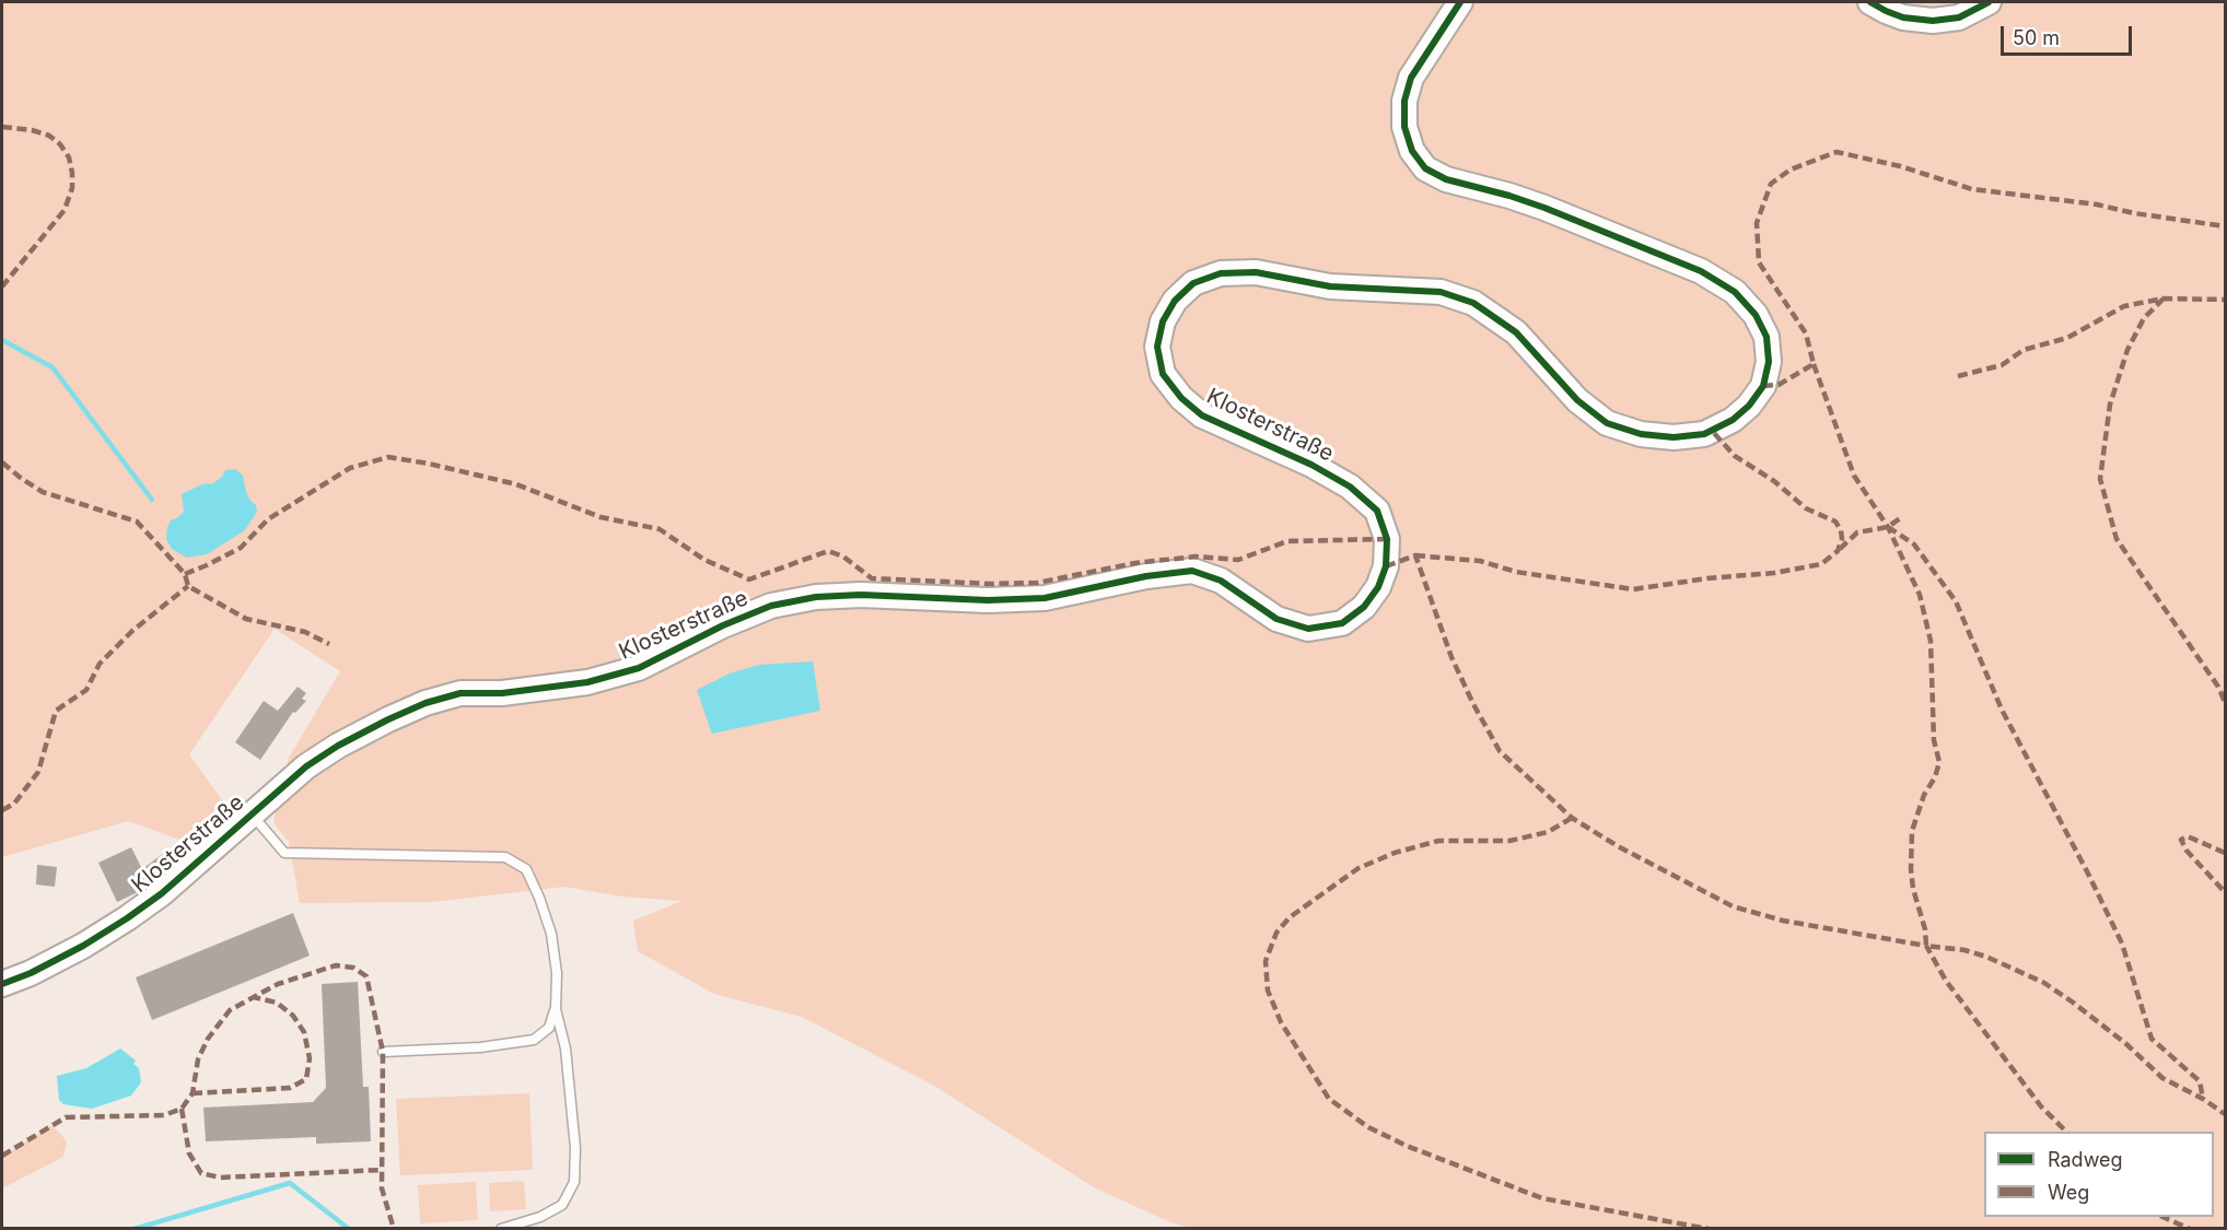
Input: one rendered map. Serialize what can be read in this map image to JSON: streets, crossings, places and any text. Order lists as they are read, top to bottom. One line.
{"streets":{"main road":["Klosterstraße"]},"legend":["Radweg","Weg"],"scale_bar":"50 m"}
